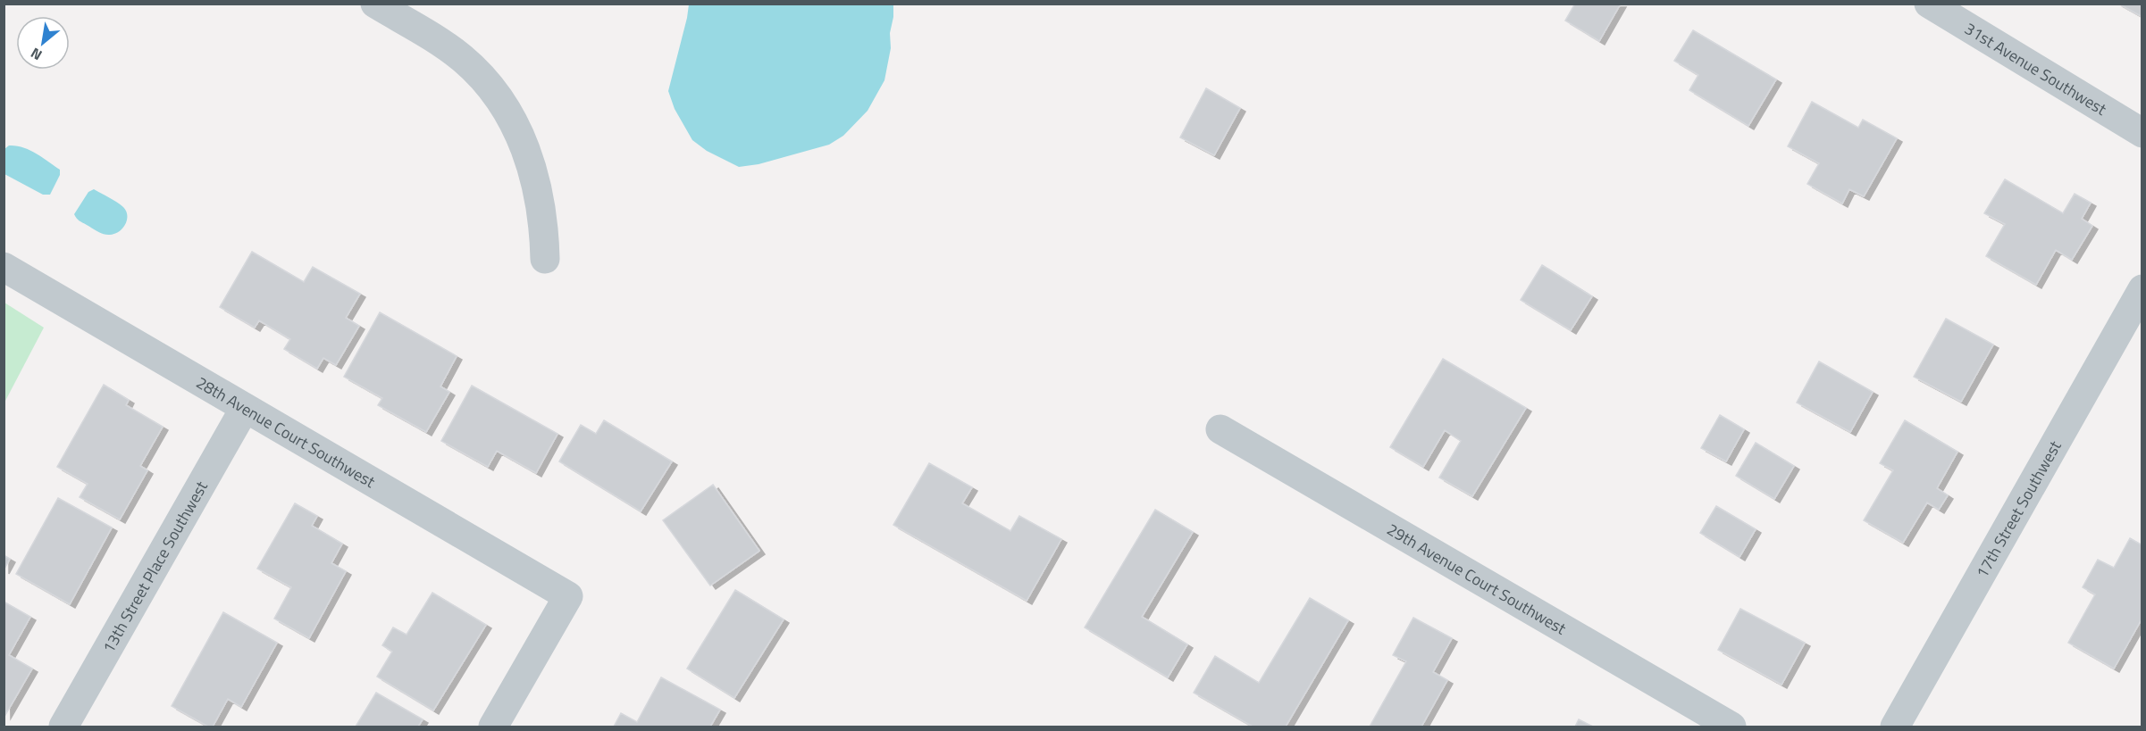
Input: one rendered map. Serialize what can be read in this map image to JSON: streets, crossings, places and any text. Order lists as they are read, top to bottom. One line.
{"streets":{"street":["31st Avenue Southwest","28th Avenue Court Southwest","17th Street Southwest","13th Street Place Southwest","29th Avenue Court Southwest"]},"crossings":[["28th Avenue Court Southwest","13th Street Place Southwest"]],"north":"bottom left"}
